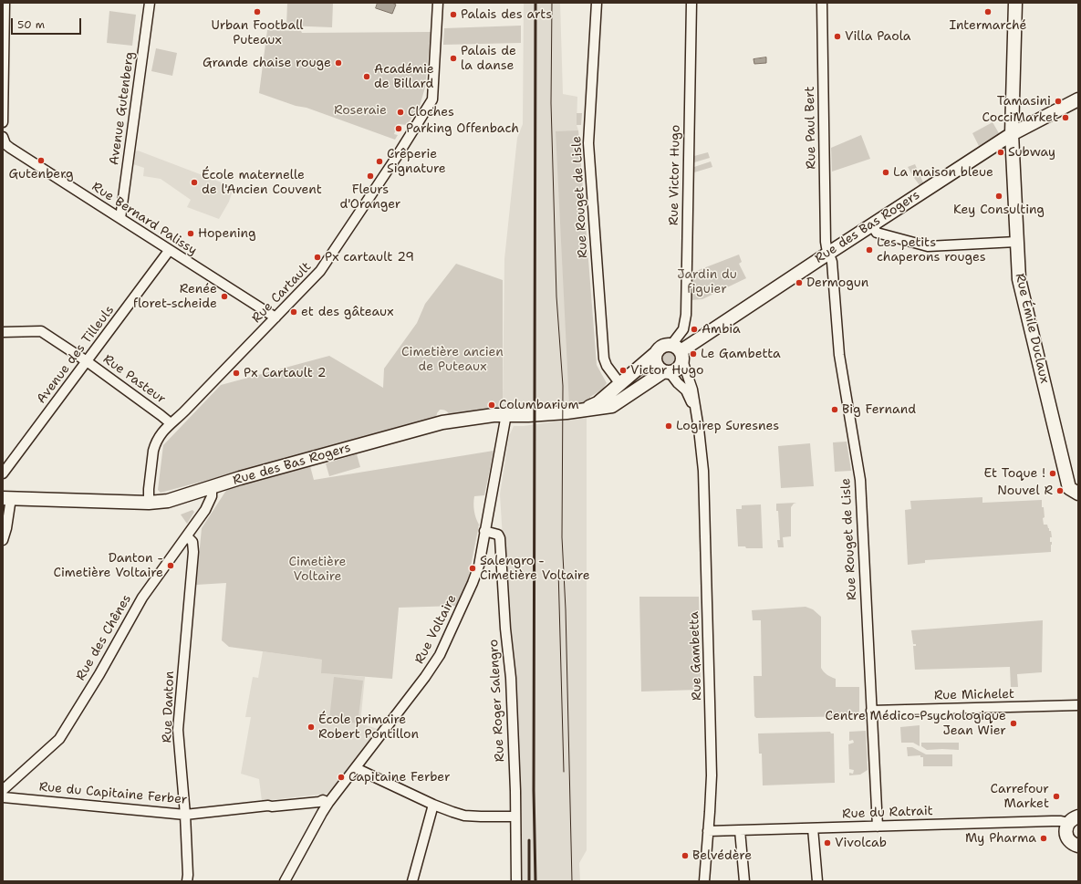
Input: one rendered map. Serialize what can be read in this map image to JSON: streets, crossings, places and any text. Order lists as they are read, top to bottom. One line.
{"streets":{"street":["Avenue Gutenberg","Rue Paul Bert","Rue Victor Hugo","Rue Rouget de Lisle","Rue Bernard Palissy","Rue des Bas Rogers","Rue Cartault","Rue Émile Duclaux","Avenue des Tilleuls","Rue Pasteur","Rue Voltaire","Rue des Chênes","Rue Gambetta","Rue Michelet","Rue Roger Salengro","Rue Danton","Rue du Capitaine Ferber","Rue du Ratrait"]},"crossings":[["Avenue Gutenberg","Rue Bernard Palissy"],["Rue Paul Bert","Rue Rouget de Lisle"],["Rue Paul Bert","Rue des Bas Rogers"],["Rue Victor Hugo","Rue des Bas Rogers"],["Rue Victor Hugo","Rue Gambetta"],["Rue Rouget de Lisle","Rue des Bas Rogers"],["Rue Rouget de Lisle","Rue Michelet"],["Rue Rouget de Lisle","Rue du Ratrait"],["Rue Bernard Palissy","Rue Cartault"],["Rue Bernard Palissy","Avenue des Tilleuls"],["Rue des Bas Rogers","Rue Cartault"],["Rue des Bas Rogers","Rue Émile Duclaux"],["Rue des Bas Rogers","Rue Voltaire"],["Rue des Bas Rogers","Rue des Chênes"],["Rue des Bas Rogers","Rue Gambetta"],["Rue Cartault","Rue Pasteur"],["Avenue des Tilleuls","Rue Pasteur"],["Rue Voltaire","Rue Roger Salengro"],["Rue Voltaire","Rue du Capitaine Ferber"],["Rue des Chênes","Rue Danton"],["Rue Gambetta","Rue du Ratrait"],["Rue Danton","Rue du Capitaine Ferber"]],"parks":["Roseraie","Jardin du figuier","Cimetière ancien de Puteaux","Cimetière Voltaire"],"places":["Urban Football Puteaux","Intermarché","Palais des arts","Villa Paola","Palais de la danse","Grande chaise rouge","Académie de Billard","Tamasini","Cloches","CocciMarket","Parking Offenbach","Subway","Gutenberg","Crêperie Signature","La maison bleue","Fleurs d'Oranger","École maternelle de l'Ancien Couvent","Key Consulting","Hopening","Les petits chaperons rouges","Px cartault 29","Dermogun","Renée floret-scheide","et des gâteaux","Ambia","Le Gambetta","Victor Hugo","Px Cartault 2","Columbarium","Big Fernand","Logirep Suresnes","Et Toque !","Nouvel R","Danton - Cimetière Voltaire","Salengro - Cimetière Voltaire","Centre Médico-Psychologique Jean Wier","École primaire Robert Pontillon","Capitaine Ferber","Carrefour Market","My Pharma","Vivolcab","Belvédère"],"scale_bar":"50 m"}
